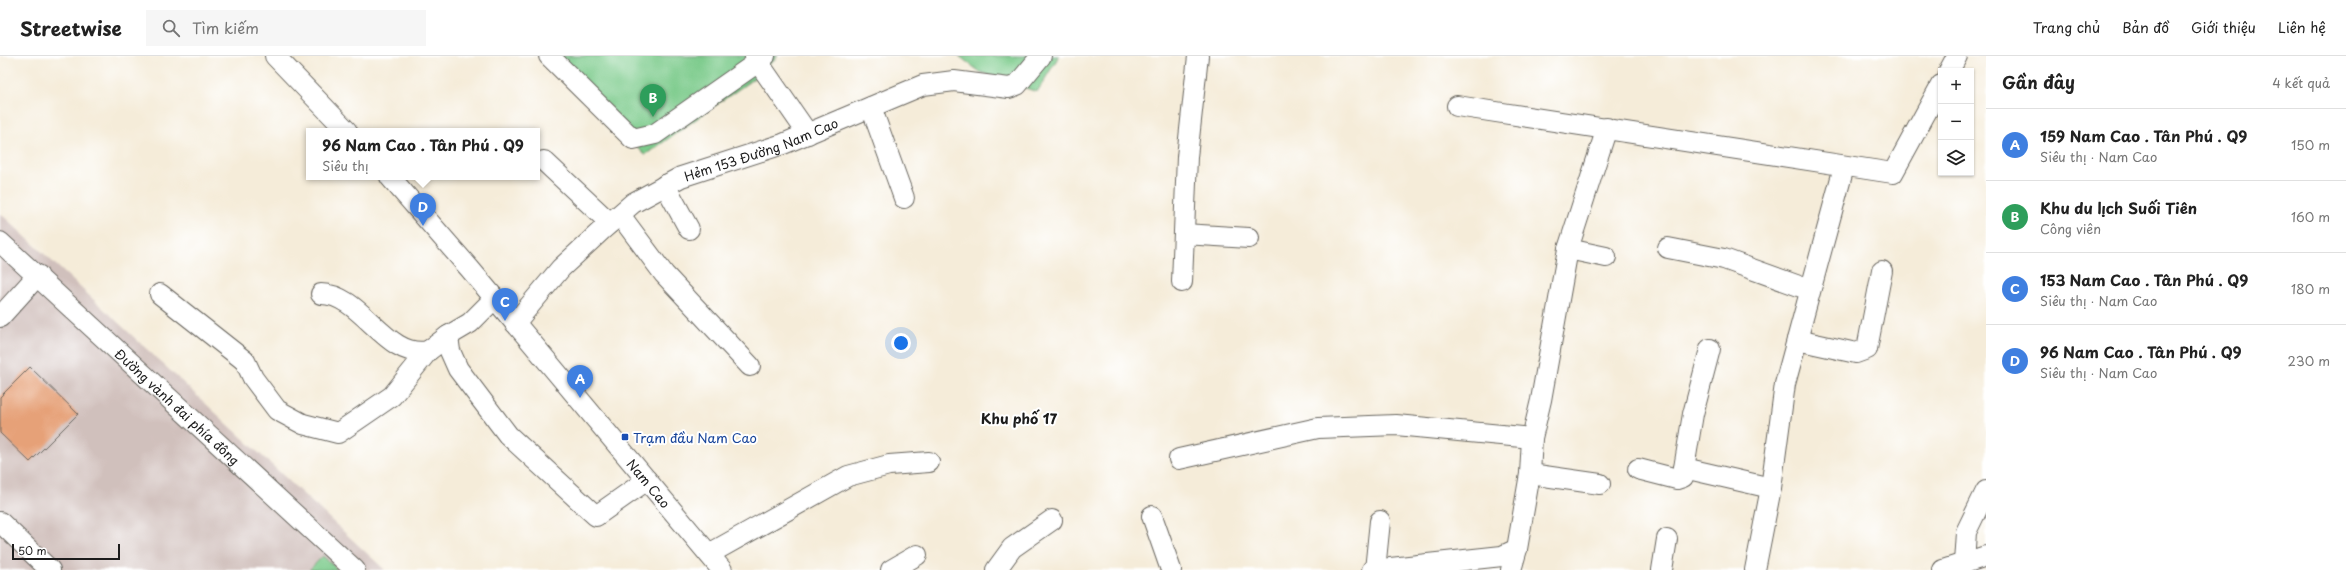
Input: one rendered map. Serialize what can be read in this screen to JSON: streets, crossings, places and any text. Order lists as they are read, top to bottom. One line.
{"streets":{"street":["Hẻm 153 Đường Nam Cao","Đường vành đai phía đông","Nam Cao"]},"crossings":[["Hẻm 153 Đường Nam Cao","Nam Cao"]],"districts":["Khu phố 17"],"places":{"transit":["Trạm đầu Nam Cao"]},"scale_bar":"50 m","page":{"header":"Streetwise","search":"Tìm kiếm","nav":["Trang chủ","Bản đồ","Giới thiệu","Liên hệ"],"heading":["Gần đây","4 kết quả"],"map_buttons":["+","−"],"pins":["B","D","C","A"],"list":[{"mark":"A","name":"159 Nam Cao . Tân Phú . Q9","note":"Siêu thị · Nam Cao","value":"150 m"},{"mark":"B","name":"Khu du lịch Suối Tiên","note":"Công viên","value":"160 m"},{"mark":"C","name":"153 Nam Cao . Tân Phú . Q9","note":"Siêu thị · Nam Cao","value":"180 m"},{"mark":"D","name":"96 Nam Cao . Tân Phú . Q9","note":"Siêu thị · Nam Cao","value":"230 m"}],"popup":["96 Nam Cao . Tân Phú . Q9","Siêu thị"],"scale":"50 m"}}
